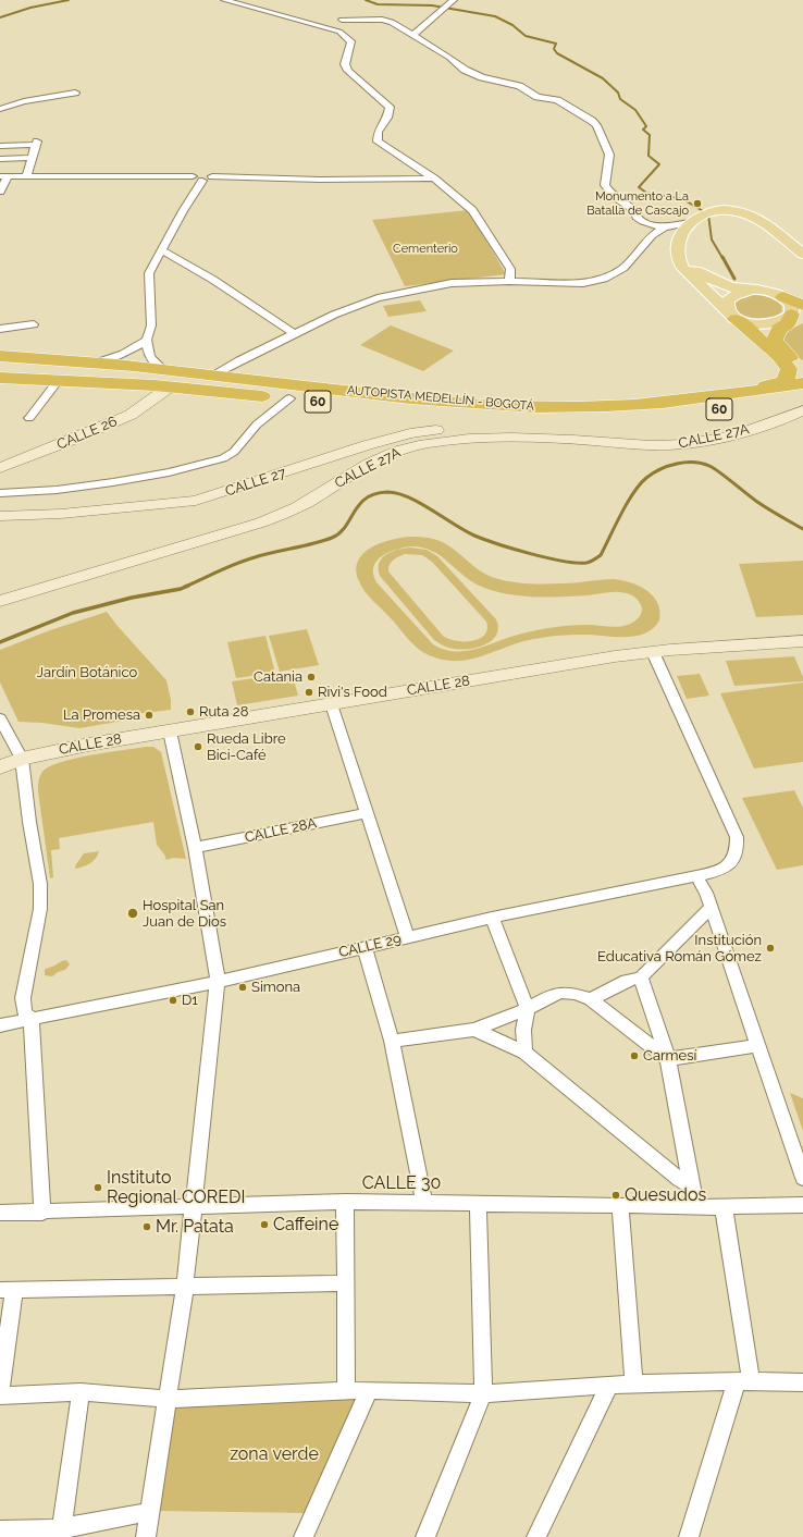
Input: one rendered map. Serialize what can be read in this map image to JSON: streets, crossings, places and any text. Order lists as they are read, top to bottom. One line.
{"streets":{"highway":["AUTOPISTA MEDELLÍN - BOGOTÁ","60"],"main road":["CALLE 26","CALLE 27A","CALLE 27","CALLE 28"],"street":["CALLE 28A","CALLE 29","CALLE 30"]},"crossings":[["AUTOPISTA MEDELLÍN - BOGOTÁ","CALLE 26"],["CALLE 27A","CALLE 27"],["CALLE 28","CALLE 29"]],"parks":["Cementerio","Jardín Botánico","zona verde"],"places":["Monumento a La Batalla de Cascajo","Catania","Rivi's Food","Ruta 28","La Promesa","Rueda Libre Bici-Café","Hospital San Juan de Dios","Institución Educativa Román Gómez","Simona","D1","Carmesí","Instituto Regional COREDI","Quesudos","Caffeine","Mr. Patata"]}
